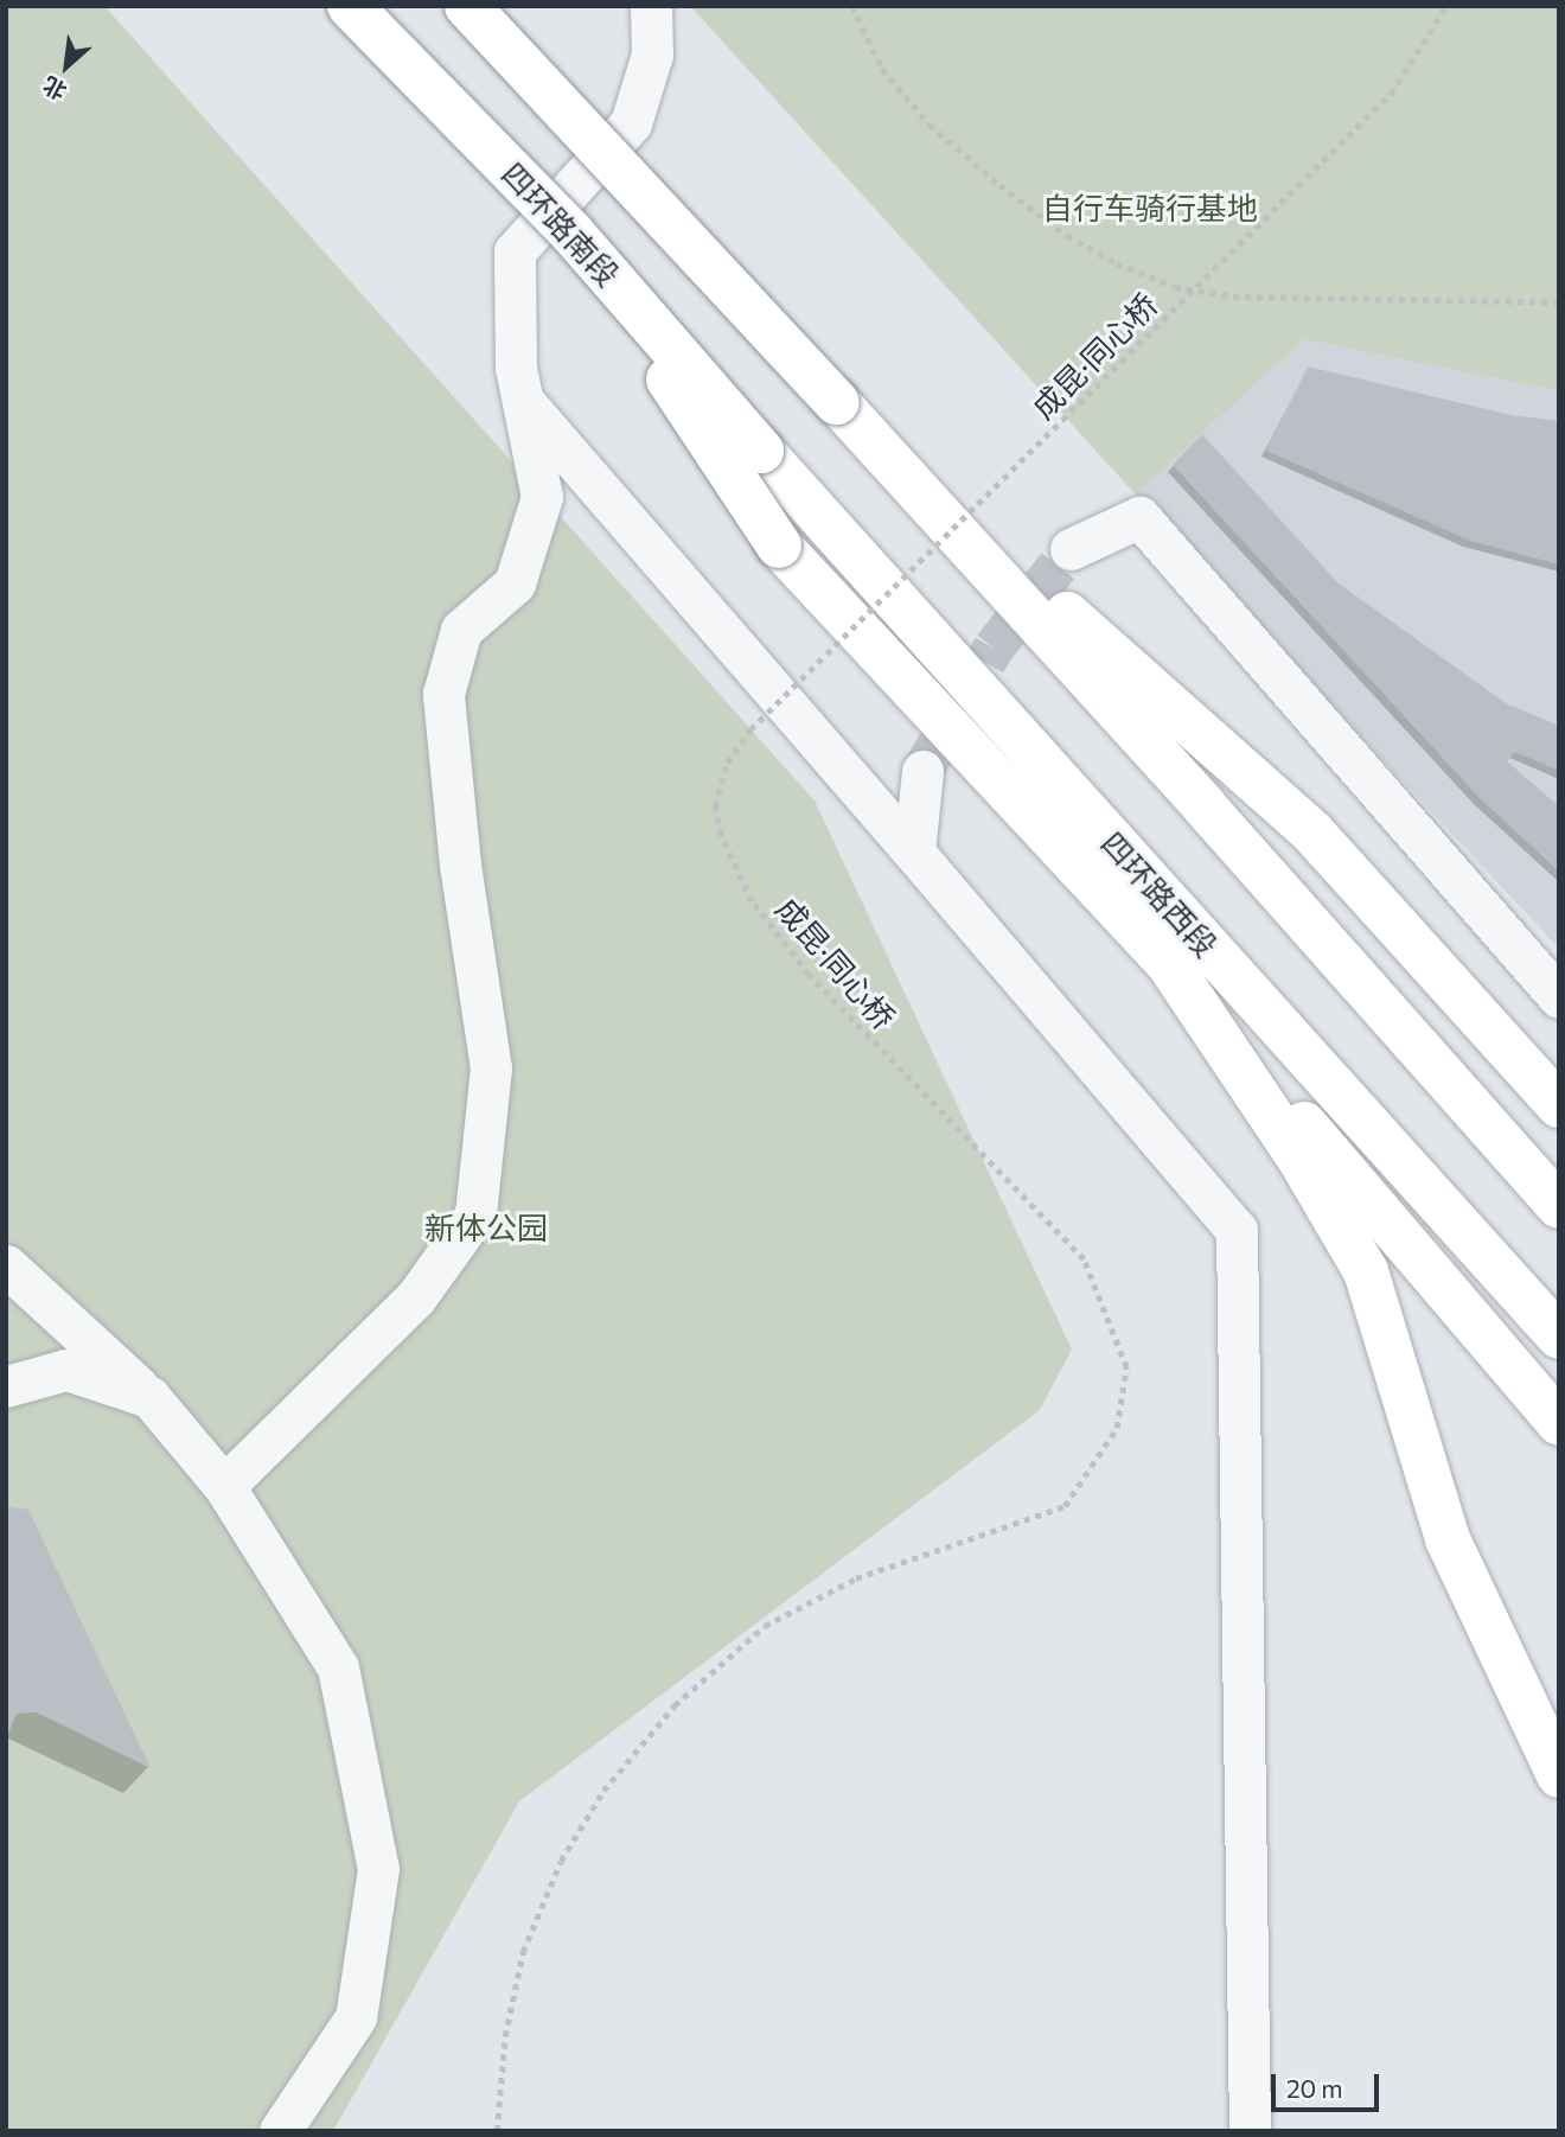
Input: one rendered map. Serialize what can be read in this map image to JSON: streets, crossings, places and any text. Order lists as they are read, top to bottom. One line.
{"streets":{"highway":["四环路南段","四环路西段"],"path":["成昆·同心桥"]},"crossings":[["四环路南段","四环路西段"]],"parks":["自行车骑行基地","新体公园"],"scale_bar":"20 m","north":"bottom left"}
